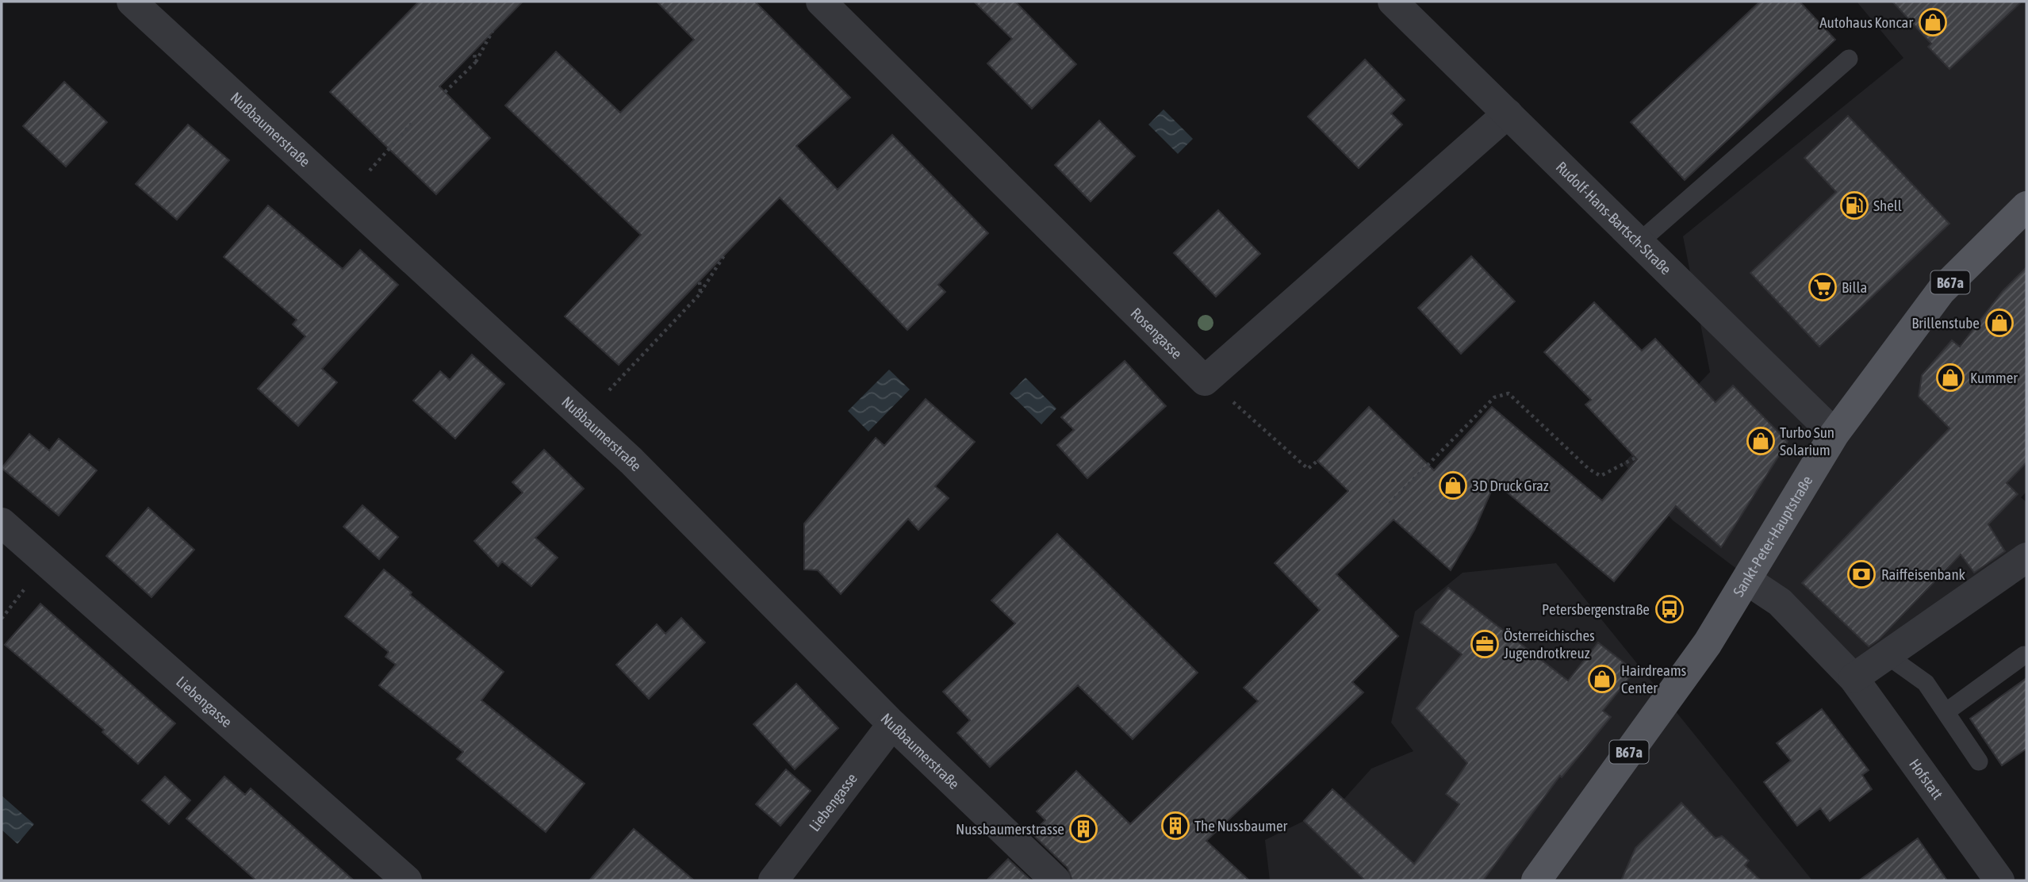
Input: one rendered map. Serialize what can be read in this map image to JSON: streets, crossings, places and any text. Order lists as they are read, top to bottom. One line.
{"streets":{"main road":["B67a","Sankt-Peter-Hauptstraße"],"street":["Nußbaumerstraße","Rudolf-Hans-Bartsch-Straße","Rosengasse","Liebengasse","Hofstatt"]},"crossings":[["Nußbaumerstraße","Liebengasse"],["Rudolf-Hans-Bartsch-Straße","Sankt-Peter-Hauptstraße"],["Sankt-Peter-Hauptstraße","Hofstatt"]],"places":{"shop":["Autohaus Koncar","Brillenstube","Kummer","Turbo Sun Solarium","3D Druck Graz","Hairdreams Center"],"fuel station":["Shell"],"supermarket":["Billa"],"bank":["Raiffeisenbank"],"bus stop":["Petersbergenstraße"],"office":["Österreichisches Jugendrotkreuz"],"building":["The Nussbaumer","Nussbaumerstrasse"]}}
